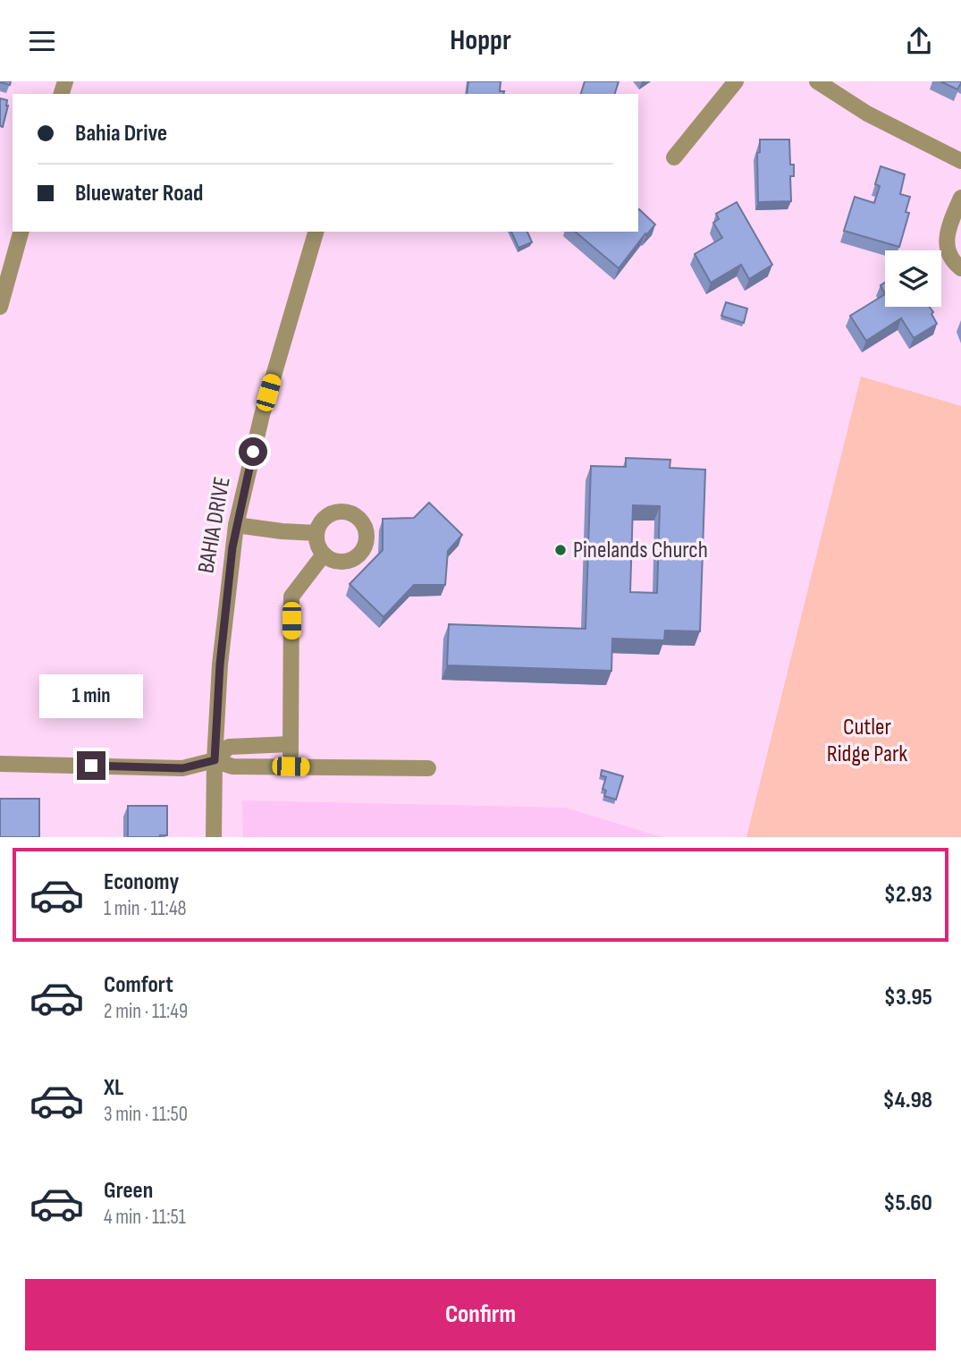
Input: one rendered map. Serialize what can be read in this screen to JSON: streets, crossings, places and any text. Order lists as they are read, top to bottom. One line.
{"streets":{"street":["BAHIA DRIVE"]},"parks":["Cutler Ridge Park"],"places":["Pinelands Church"],"page":{"header":"Hoppr","banner":["Bahia Drive","Bluewater Road"],"bubble":"1 min","list":[{"name":"Economy","note":"1 min · 11:48","value":"$2.93"},{"name":"Comfort","note":"2 min · 11:49","value":"$3.95"},{"name":"XL","note":"3 min · 11:50","value":"$4.98"},{"name":"Green","note":"4 min · 11:51","value":"$5.60"}],"buttons":"Confirm"}}
